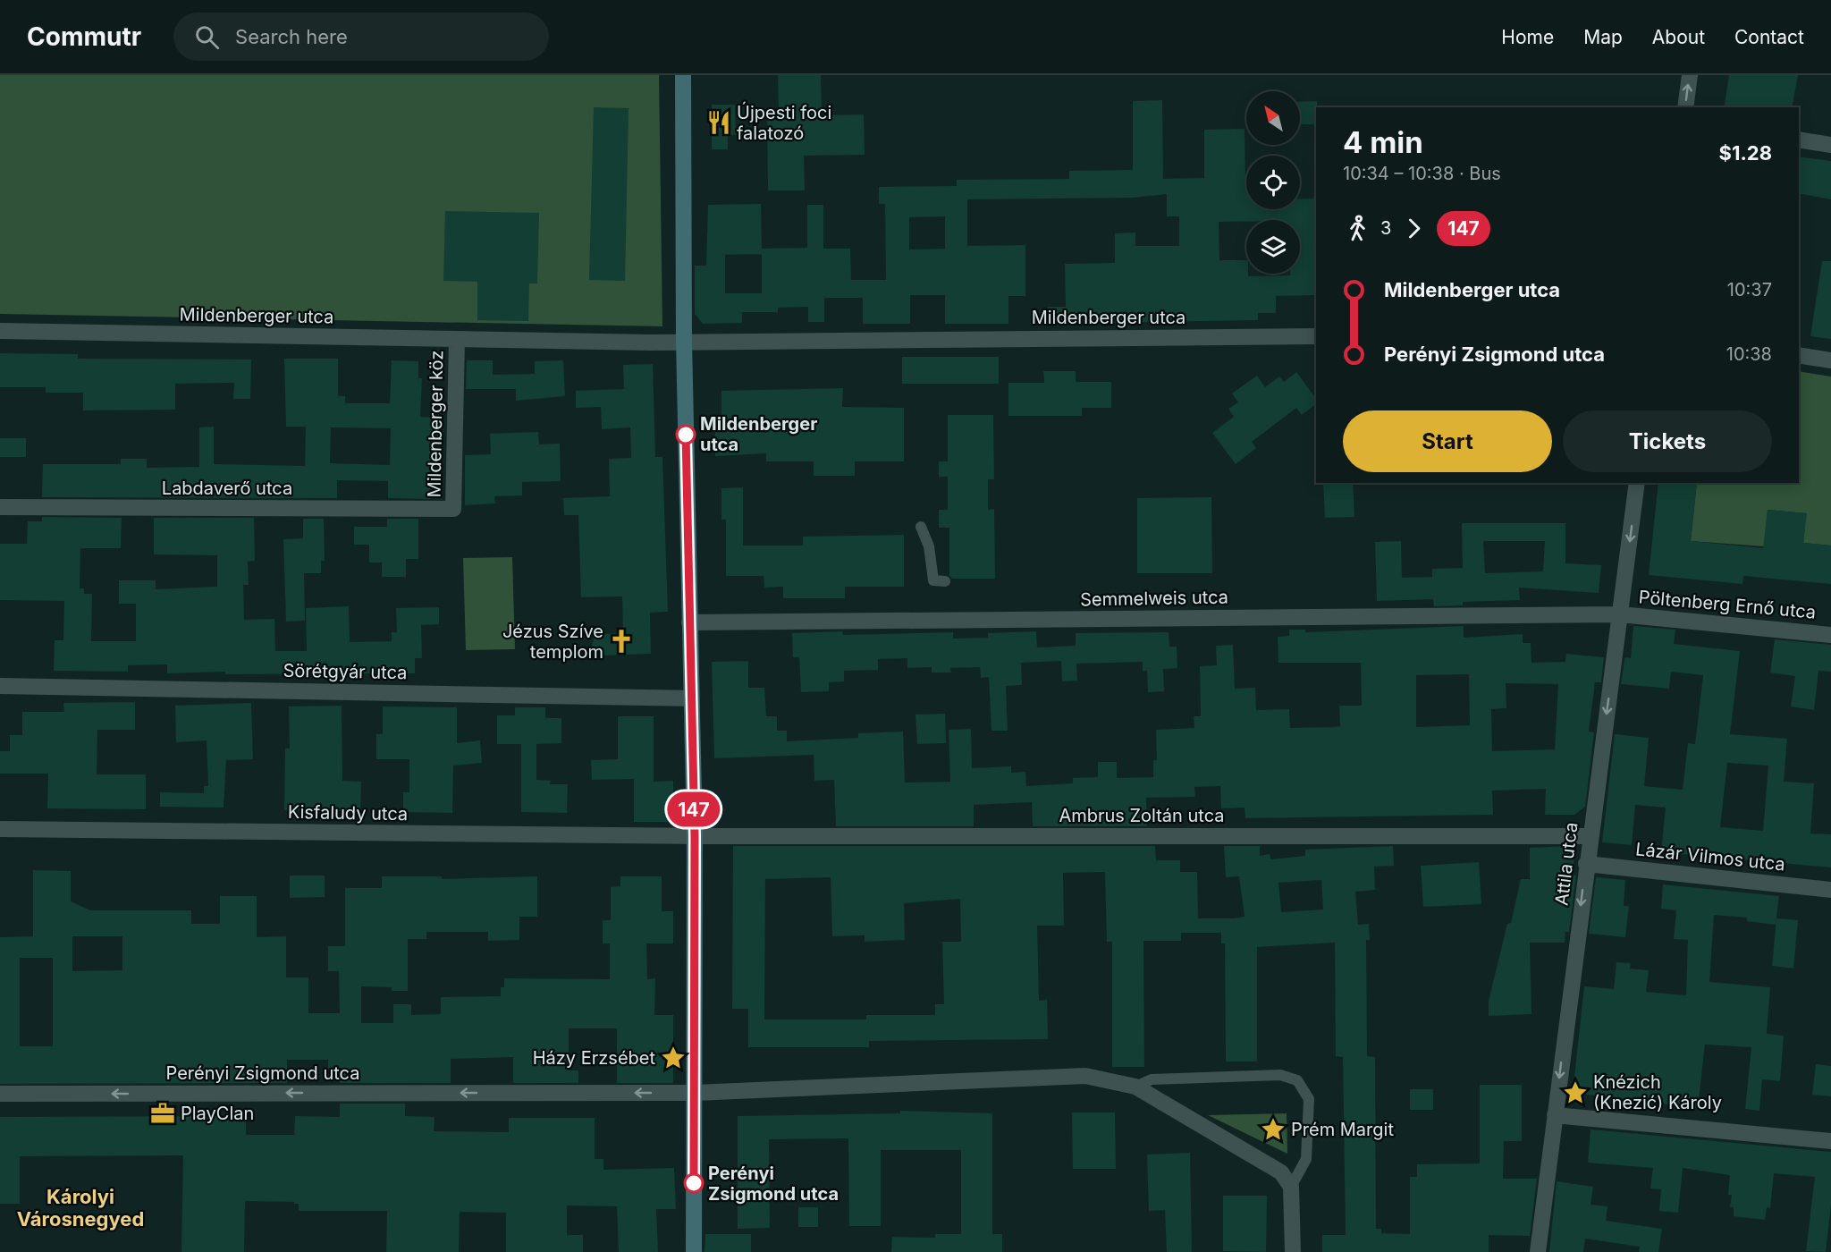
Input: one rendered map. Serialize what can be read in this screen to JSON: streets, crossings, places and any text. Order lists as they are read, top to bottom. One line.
{"streets":{"street":["Mildenberger utca","Mildenberger köz","Labdaverő utca","Semmelweis utca","Pöltenberg Ernő utca","Sörétgyár utca","Kisfaludy utca","Ambrus Zoltán utca","Lázár Vilmos utca","Attila utca","Perényi Zsigmond utca"]},"crossings":[["Mildenberger utca","Mildenberger köz"],["Mildenberger köz","Labdaverő utca"],["Semmelweis utca","Pöltenberg Ernő utca"],["Semmelweis utca","Attila utca"],["Pöltenberg Ernő utca","Attila utca"],["Kisfaludy utca","Ambrus Zoltán utca"],["Ambrus Zoltán utca","Attila utca"],["Lázár Vilmos utca","Attila utca"]],"one_way":["Attila utca","Perényi Zsigmond utca"],"districts":["Károlyi Városnegyed"],"places":{"restaurant":["Újpesti foci falatozó"],"other":["Mildenberger utca","Perényi Zsigmond utca"],"church":["Jézus Szíve templom"],"place":["Házy Erzsébet","Knézich (Knezić) Károly","Prém Margit"],"office":["PlayClan"]},"lines":["bus line 147"],"north":"top left","page":{"header":"Commutr","search":"Search here","nav":["Home","Map","About","Contact"],"on_map":"147","heading":["4 min","10:34 – 10:38 · Bus","$1.28"],"legs":["3","147"],"list":[{"name":"Mildenberger utca","value":"10:37"},{"name":"Perényi Zsigmond utca","value":"10:38"}],"buttons":["Start","Tickets"]}}
